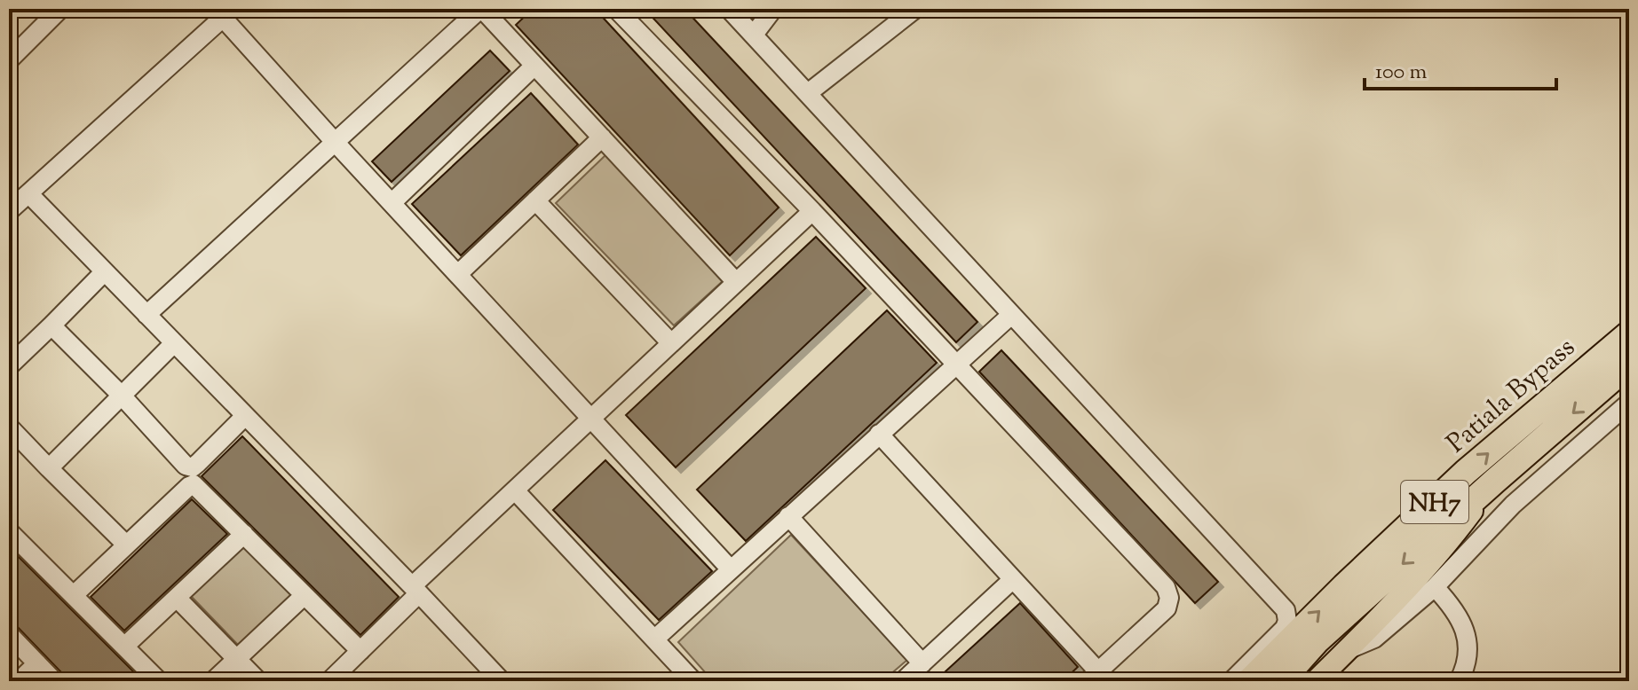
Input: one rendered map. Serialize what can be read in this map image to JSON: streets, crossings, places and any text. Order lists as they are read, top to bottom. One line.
{"streets":{"highway":["Patiala Bypass","NH7"]},"crossings":[["Patiala Bypass","NH7"]],"scale_bar":"100 m"}
